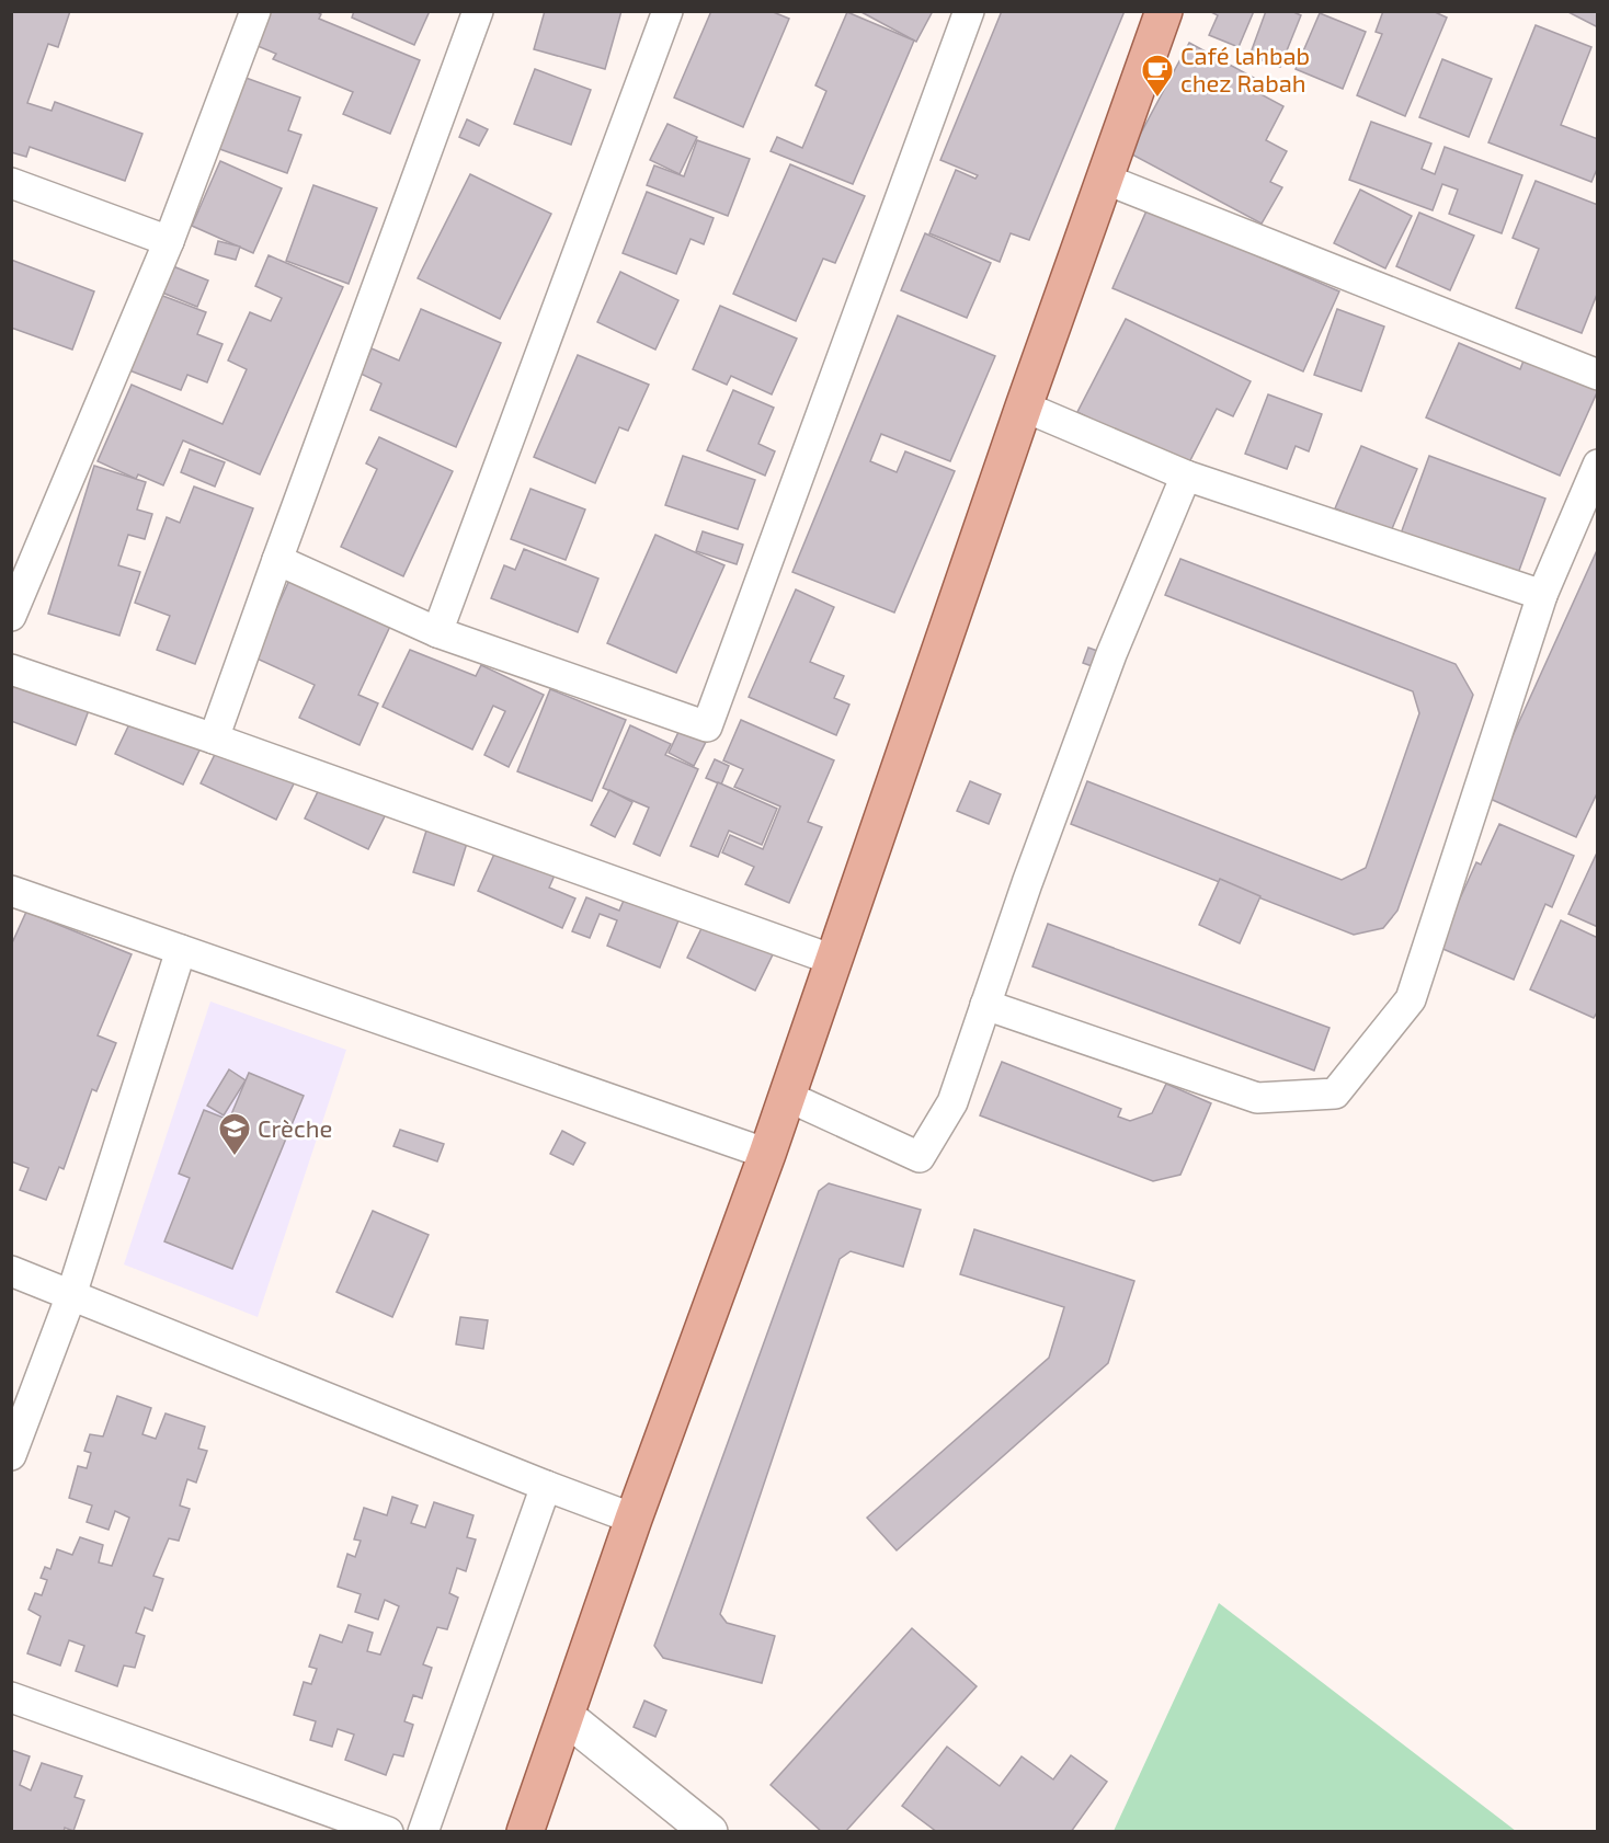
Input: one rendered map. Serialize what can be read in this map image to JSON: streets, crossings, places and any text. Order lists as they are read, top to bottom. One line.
{"places":{"cafe":["Café lahbab chez Rabah"],"school or university":["Crèche"]}}
